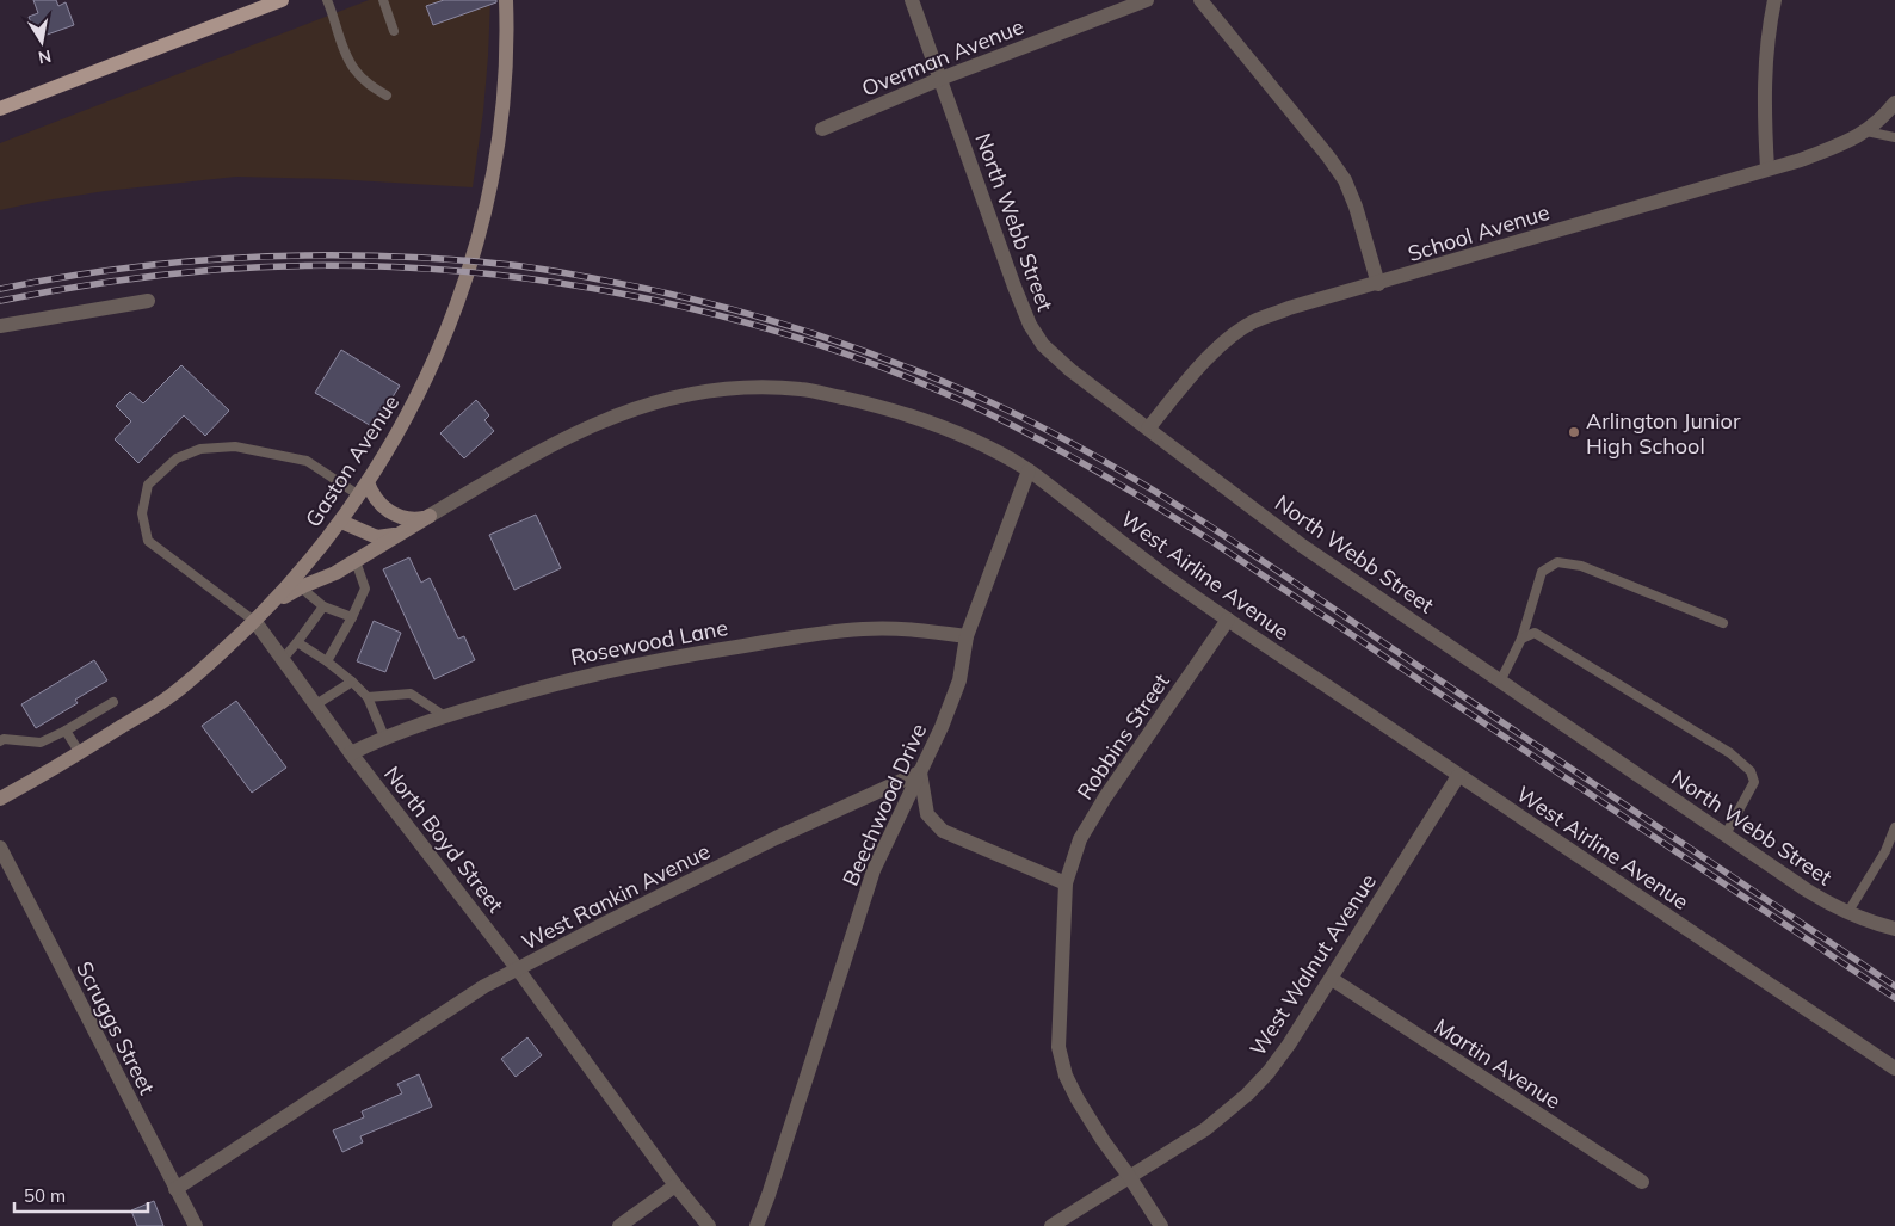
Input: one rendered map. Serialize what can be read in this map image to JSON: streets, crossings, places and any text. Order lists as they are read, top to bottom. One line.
{"streets":{"main road":["Gaston Avenue"],"street":["Overman Avenue","North Webb Street","School Avenue","West Airline Avenue","Rosewood Lane","Robbins Street","Beechwood Drive","North Boyd Street","West Rankin Avenue","West Walnut Avenue","Scruggs Street","Martin Avenue"]},"crossings":[["Overman Avenue","North Webb Street"],["North Webb Street","School Avenue"],["Gaston Avenue","North Boyd Street"],["West Airline Avenue","Robbins Street"],["West Airline Avenue","Beechwood Drive"],["West Airline Avenue","West Walnut Avenue"],["Rosewood Lane","Beechwood Drive"],["Rosewood Lane","North Boyd Street"],["Robbins Street","West Walnut Avenue"],["Beechwood Drive","West Rankin Avenue"],["North Boyd Street","West Rankin Avenue"],["West Rankin Avenue","Scruggs Street"],["West Walnut Avenue","Martin Avenue"]],"places":["Arlington Junior High School"],"scale_bar":"50 m","north":"bottom"}
